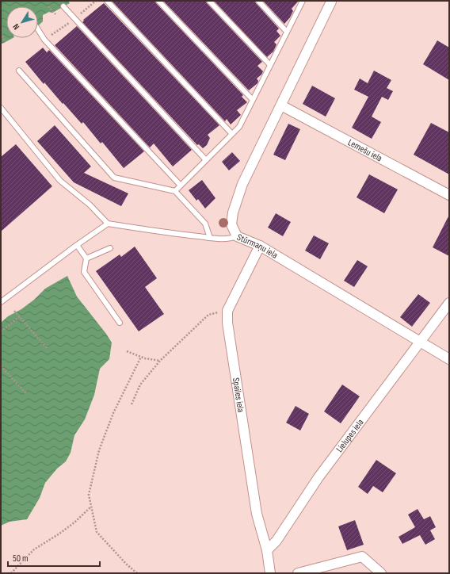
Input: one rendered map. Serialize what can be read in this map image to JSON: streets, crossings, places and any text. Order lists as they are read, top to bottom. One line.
{"streets":{"street":["Lemešu iela","Stūrmaņu iela","Spailes iela","Lielupes iela"]},"crossings":[["Lemešu iela","Stūrmaņu iela"],["Stūrmaņu iela","Spailes iela"],["Stūrmaņu iela","Lielupes iela"],["Spailes iela","Lielupes iela"]],"scale_bar":"50 m","north":"bottom left"}
